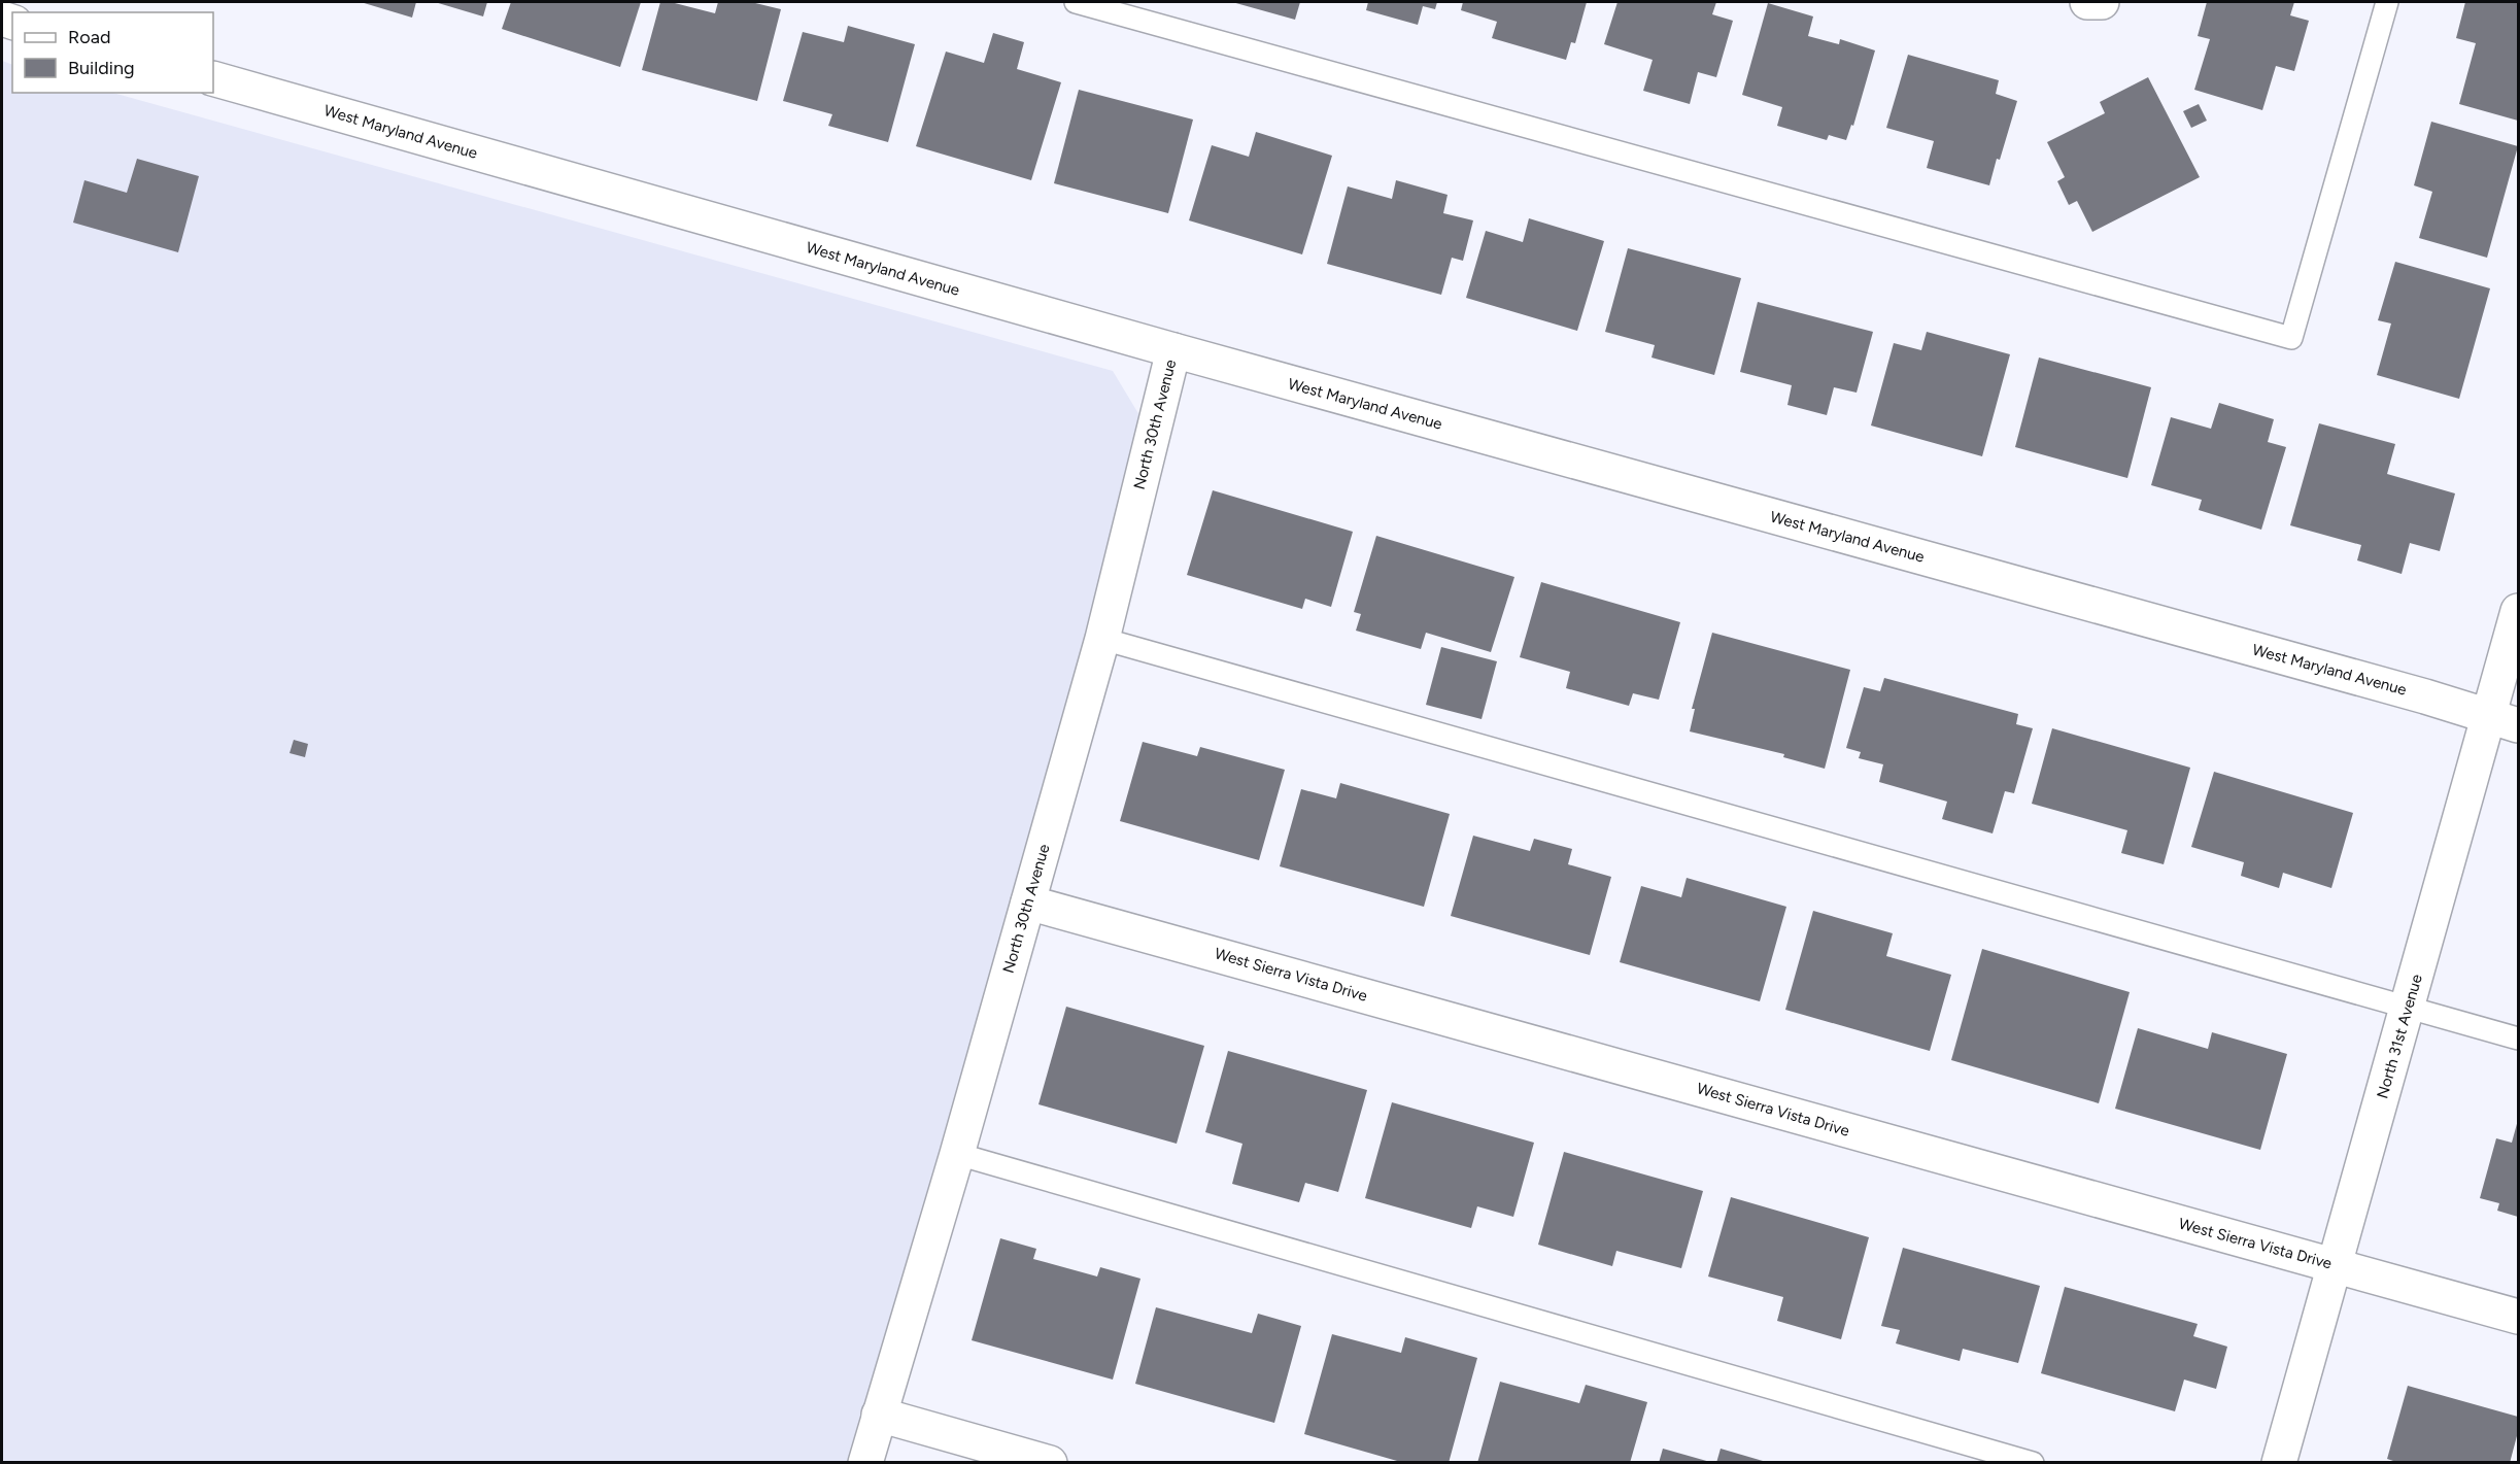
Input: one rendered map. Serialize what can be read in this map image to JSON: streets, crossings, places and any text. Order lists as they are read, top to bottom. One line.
{"streets":{"street":["West Maryland Avenue","North 30th Avenue","West Sierra Vista Drive","North 31st Avenue"]},"crossings":[["West Maryland Avenue","North 30th Avenue"],["West Maryland Avenue","North 31st Avenue"],["North 30th Avenue","West Sierra Vista Drive"],["West Sierra Vista Drive","North 31st Avenue"]],"legend":["Road","Building"]}
